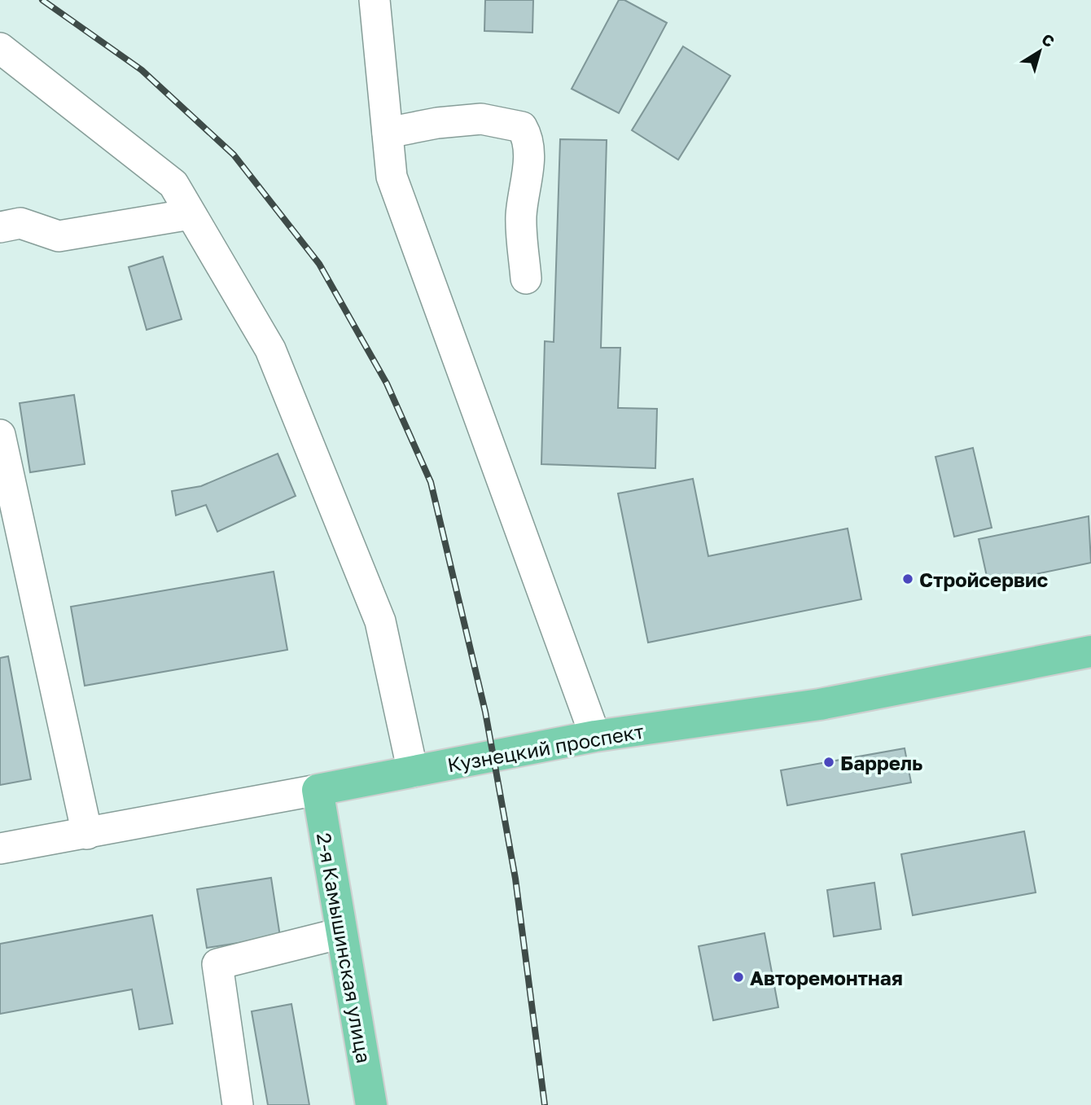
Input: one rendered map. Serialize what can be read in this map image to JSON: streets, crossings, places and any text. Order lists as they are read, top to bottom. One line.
{"streets":{"main road":["Кузнецкий проспект","2-я Камышинская улица"]},"crossings":[["Кузнецкий проспект","2-я Камышинская улица"]],"places":["Стройсервис","Баррель","Авторемонтная"],"north":"top right"}
